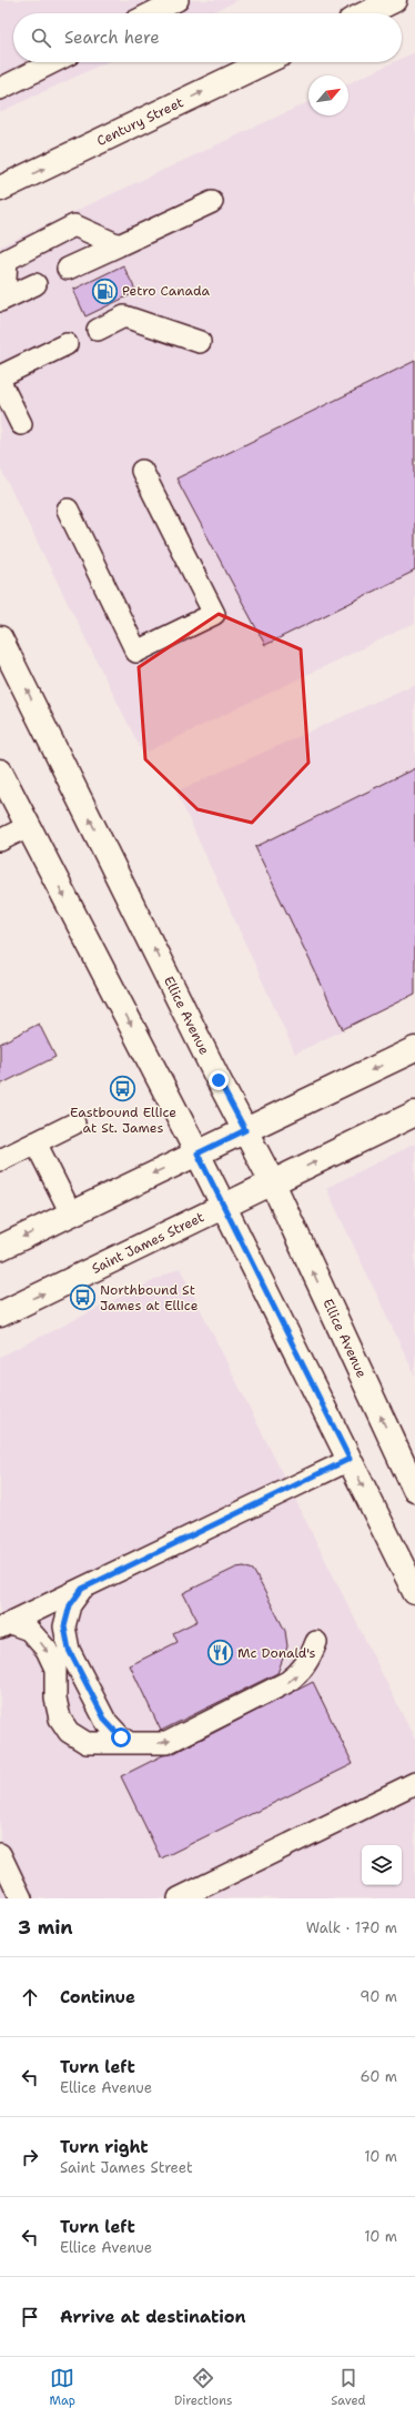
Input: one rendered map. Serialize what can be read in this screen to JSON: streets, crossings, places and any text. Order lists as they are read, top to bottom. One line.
{"streets":{"main road":["Century Street","Ellice Avenue","Saint James Street"]},"crossings":[["Ellice Avenue","Saint James Street"]],"one_way":["Century Street"],"places":{"fuel station":["Petro Canada"],"bus stop":["Eastbound Ellice at St. James","Northbound St James at Ellice"],"restaurant":["Mc Donald's"]},"north":"top right","page":{"search":"Search here","heading":["3 min","Walk · 170 m"],"list":[["Continue","90 m"],["Turn left","Ellice Avenue","60 m"],["Turn right","Saint James Street","10 m"],["Turn left","Ellice Avenue","10 m"],"Arrive at destination"],"nav":["Map","Directions","Saved"]}}
